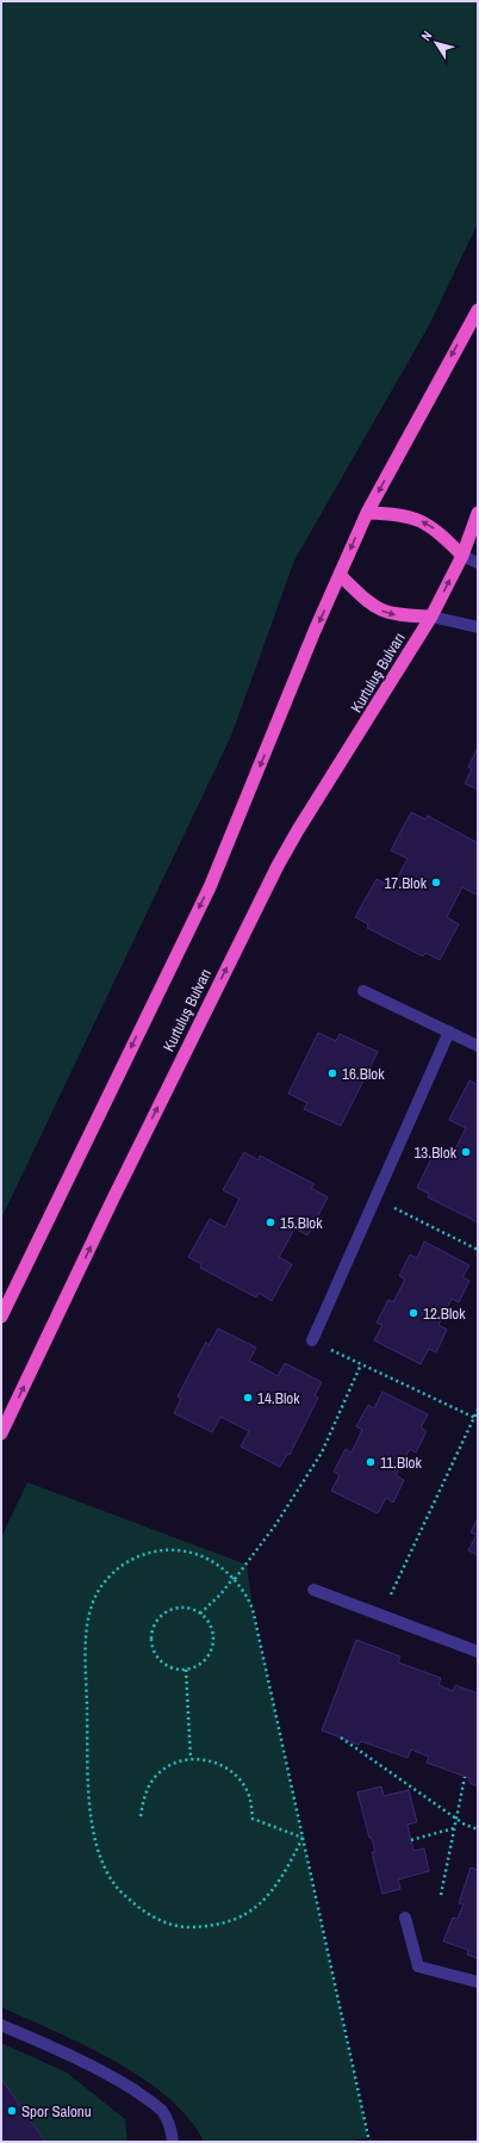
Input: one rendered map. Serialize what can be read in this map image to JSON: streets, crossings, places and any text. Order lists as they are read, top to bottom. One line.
{"streets":{"highway":["Kurtuluş Bulvarı"]},"places":["17.Blok","16.Blok","13.Blok","15.Blok","12.Blok","14.Blok","11.Blok","Spor Salonu"],"north":"top left"}
